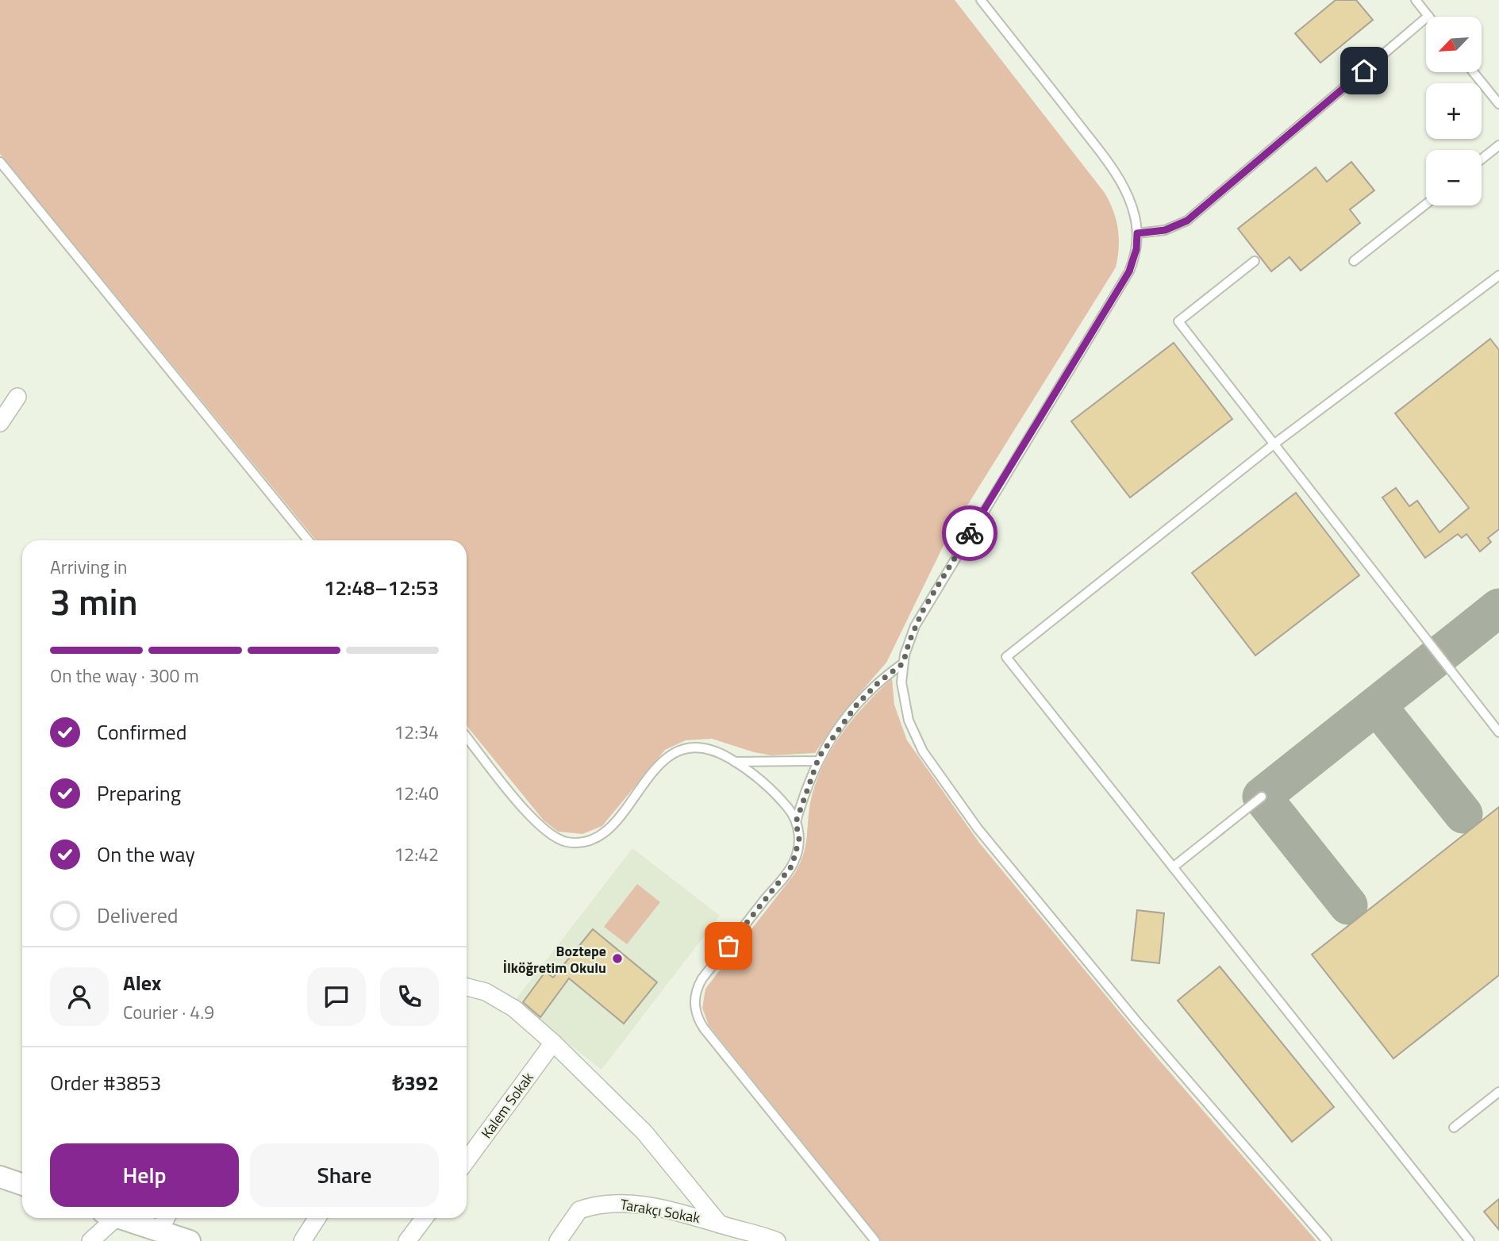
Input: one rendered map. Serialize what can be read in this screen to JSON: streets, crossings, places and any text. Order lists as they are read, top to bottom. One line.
{"streets":{"street":["Kalem Sokak","Tarakçı Sokak"]},"places":["Boztepe İlköğretim Okulu"],"north":"bottom left","page":{"map_buttons":["+","−"],"heading":["3 min","Arriving in","12:48–12:53"],"panel":["Alex","Courier · 4.9","Order #3853","₺392"],"bar":"On the way · 300 m","list":[["Confirmed","12:34"],["Preparing","12:40"],["On the way","12:42"],"Delivered"],"buttons":["Help","Share"]}}
